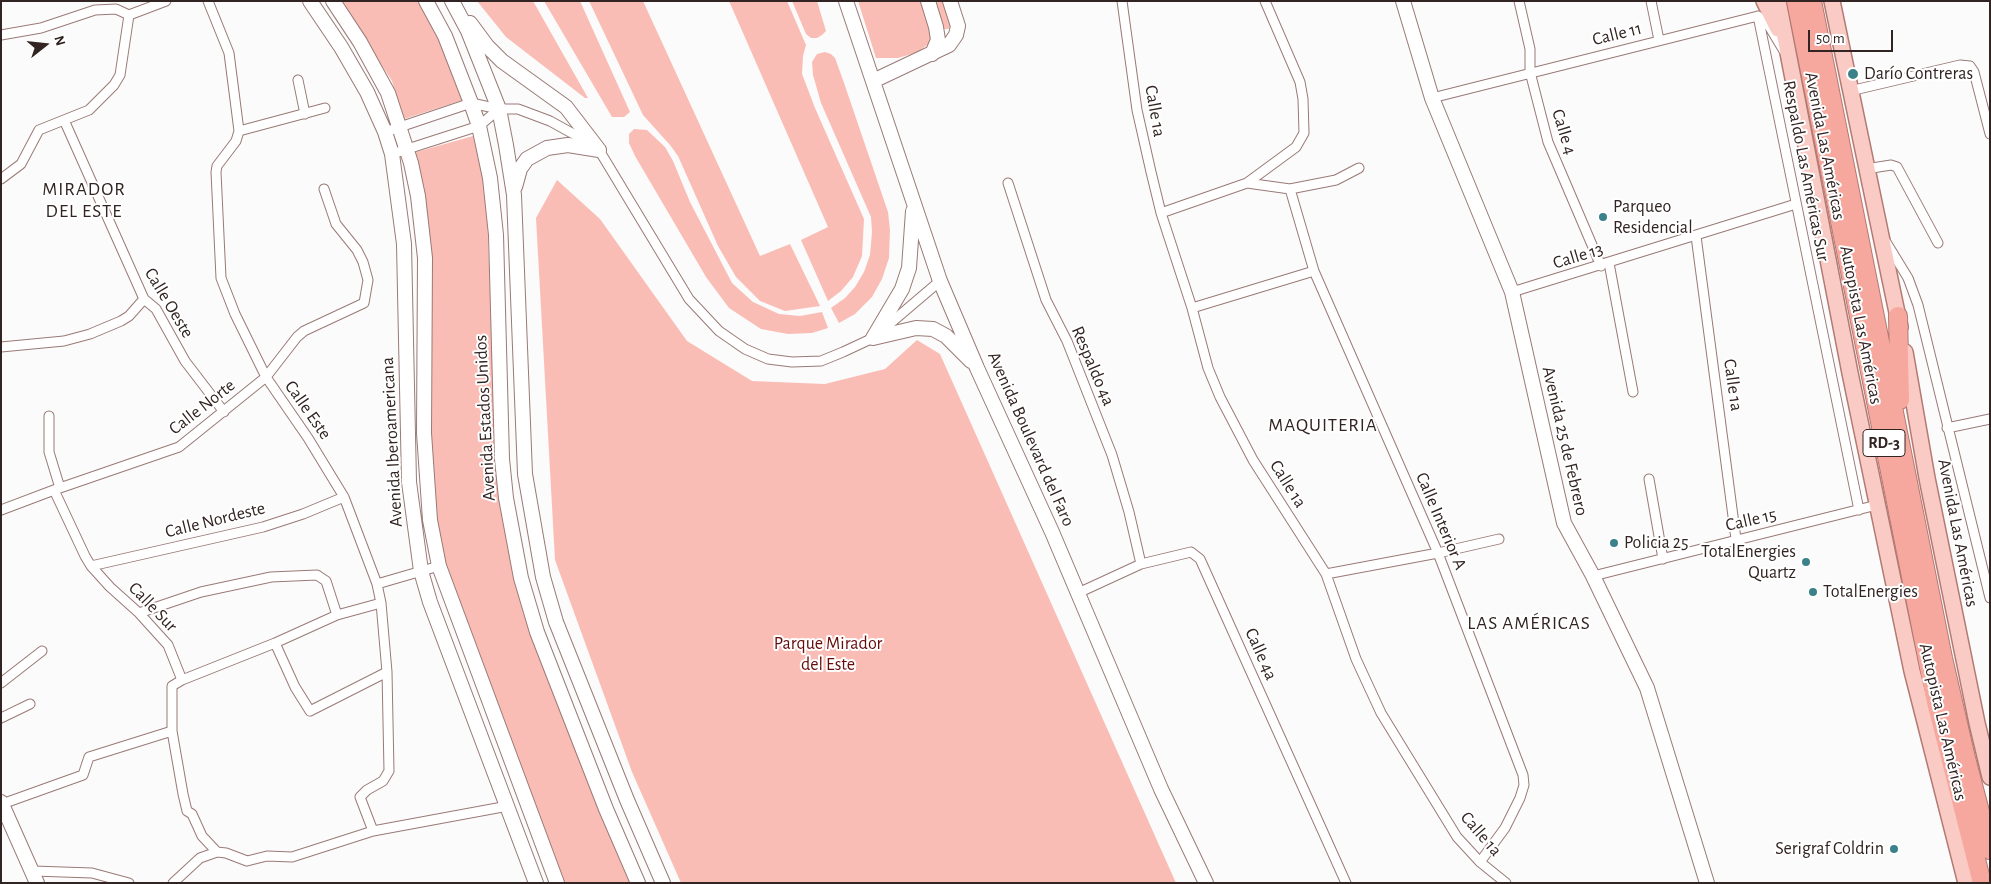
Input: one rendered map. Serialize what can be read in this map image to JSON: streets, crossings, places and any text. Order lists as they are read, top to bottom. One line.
{"streets":{"highway":["Autopista Las Américas","RD-3"],"main road":["Avenida Las Américas"],"street":["Calle 11","Calle 1a","Calle 4","Respaldo Las Américas Sur","Calle 13","Calle Oeste","Respaldo 4a","Calle Norte","Calle Este","Avenida Estados Unidos","Avenida Boulevard del Faro","Avenida 25 de Febrero","Avenida Iberoamericana","Calle Nordeste","Calle 15","Calle Interior A","Calle Sur","Calle 4a"]},"crossings":[["Calle 11","Calle 4"],["Calle 11","Respaldo Las Américas Sur"],["Calle 11","Avenida 25 de Febrero"],["Calle 1a","Calle 13"],["Calle 1a","Calle 15"],["Calle 1a","Calle Interior A"],["Calle 4","Calle 13"],["Avenida Las Américas","Calle 15"],["Respaldo Las Américas Sur","Calle 13"],["Respaldo Las Américas Sur","Calle 15"],["Calle 13","Avenida 25 de Febrero"],["Calle Oeste","Calle Norte"],["Respaldo 4a","Calle 4a"],["Calle Norte","Calle Este"],["Calle Norte","Calle Sur"],["Calle Este","Calle Nordeste"],["Avenida Boulevard del Faro","Calle 4a"],["Avenida 25 de Febrero","Calle 15"],["Calle Nordeste","Calle Sur"]],"districts":["MIRADOR DEL ESTE","MAQUITERIA","LAS AMÉRICAS"],"parks":["Parque Mirador del Este"],"places":["Darío Contreras","Parqueo Residencial","Policia 25","TotalEnergies Quartz","TotalEnergies","Serigraf Coldrin"],"scale_bar":"50 m","north":"right"}
